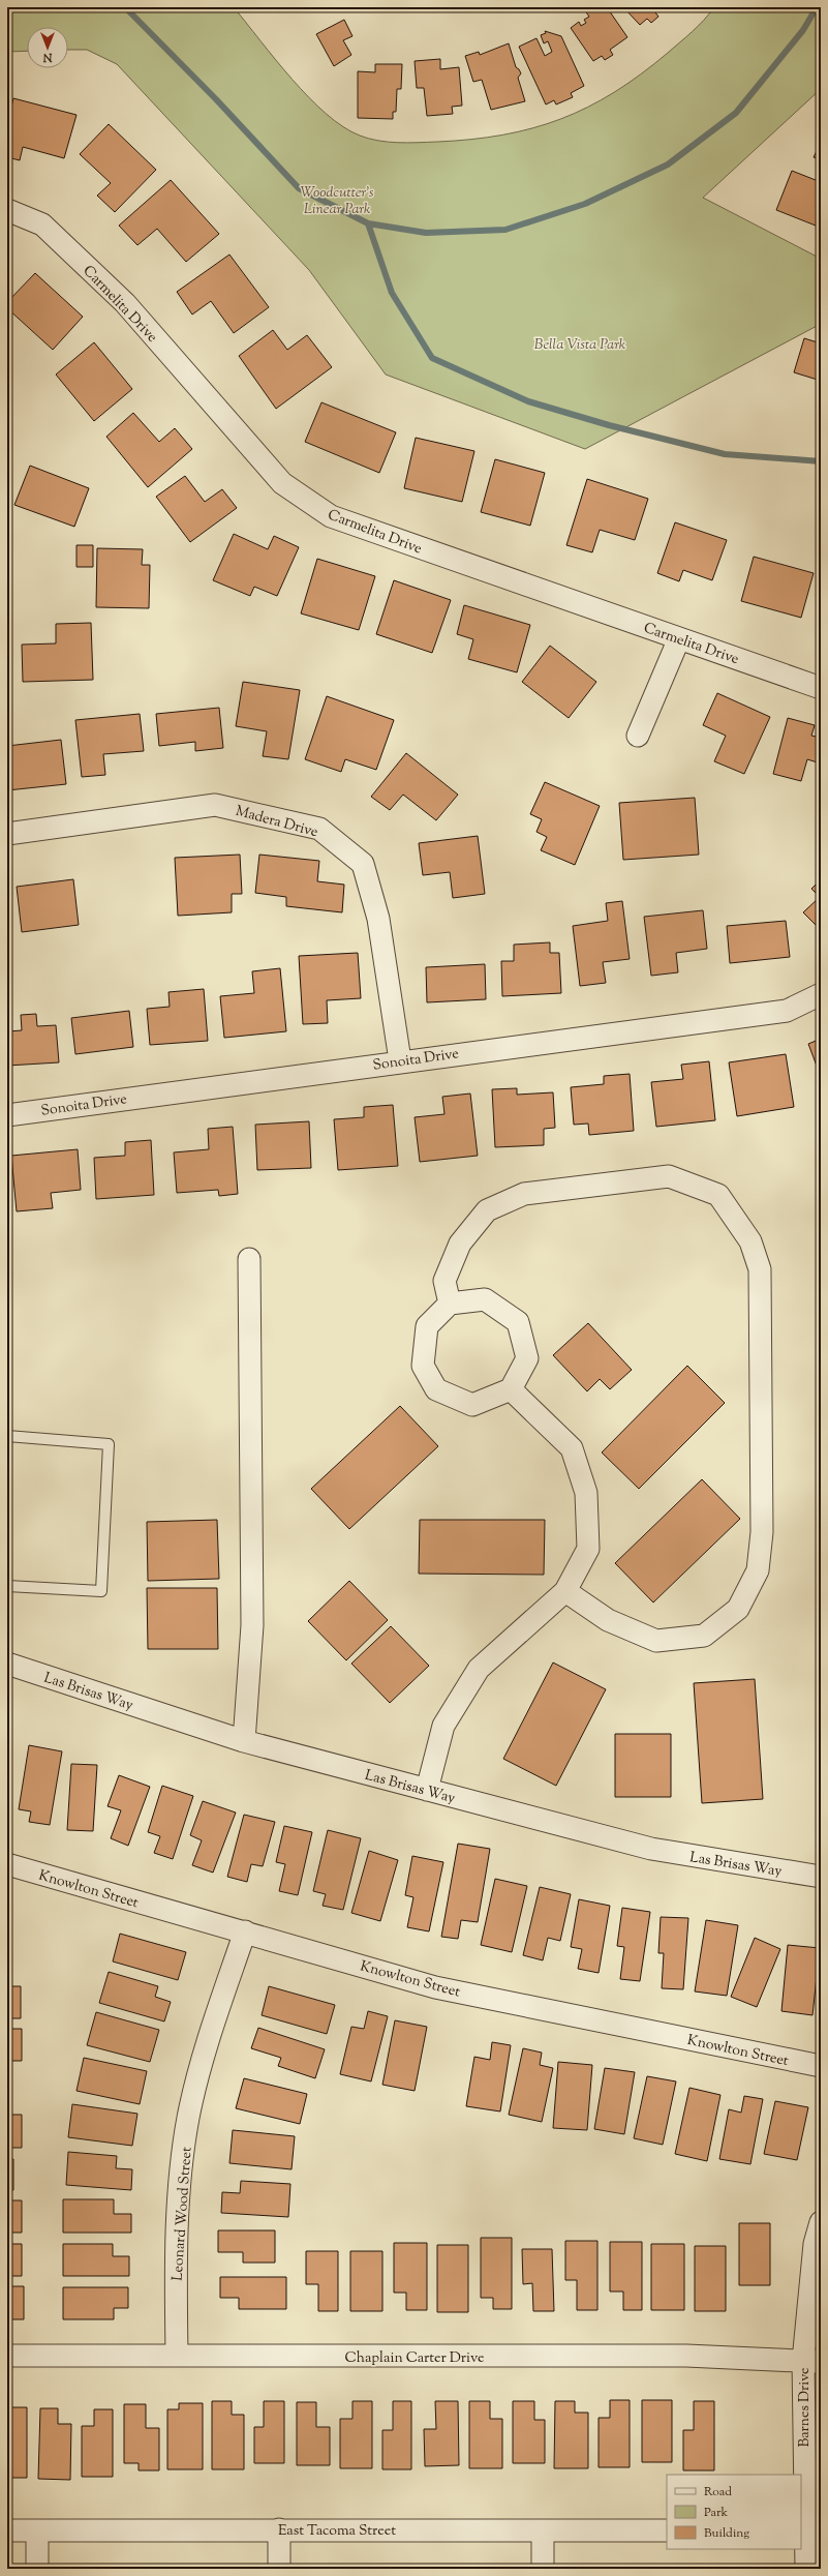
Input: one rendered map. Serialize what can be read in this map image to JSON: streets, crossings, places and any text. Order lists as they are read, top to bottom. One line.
{"streets":{"street":["Carmelita Drive","Madera Drive","Sonoita Drive","Las Brisas Way","Knowlton Street","Leonard Wood Street","Chaplain Carter Drive","Barnes Drive","East Tacoma Street"]},"crossings":[["Madera Drive","Sonoita Drive"],["Knowlton Street","Leonard Wood Street"],["Leonard Wood Street","Chaplain Carter Drive"],["Chaplain Carter Drive","Barnes Drive"]],"parks":["Woodcutter's Linear Park","Bella Vista Park"],"legend":["Road","Park","Building"],"north":"bottom"}
